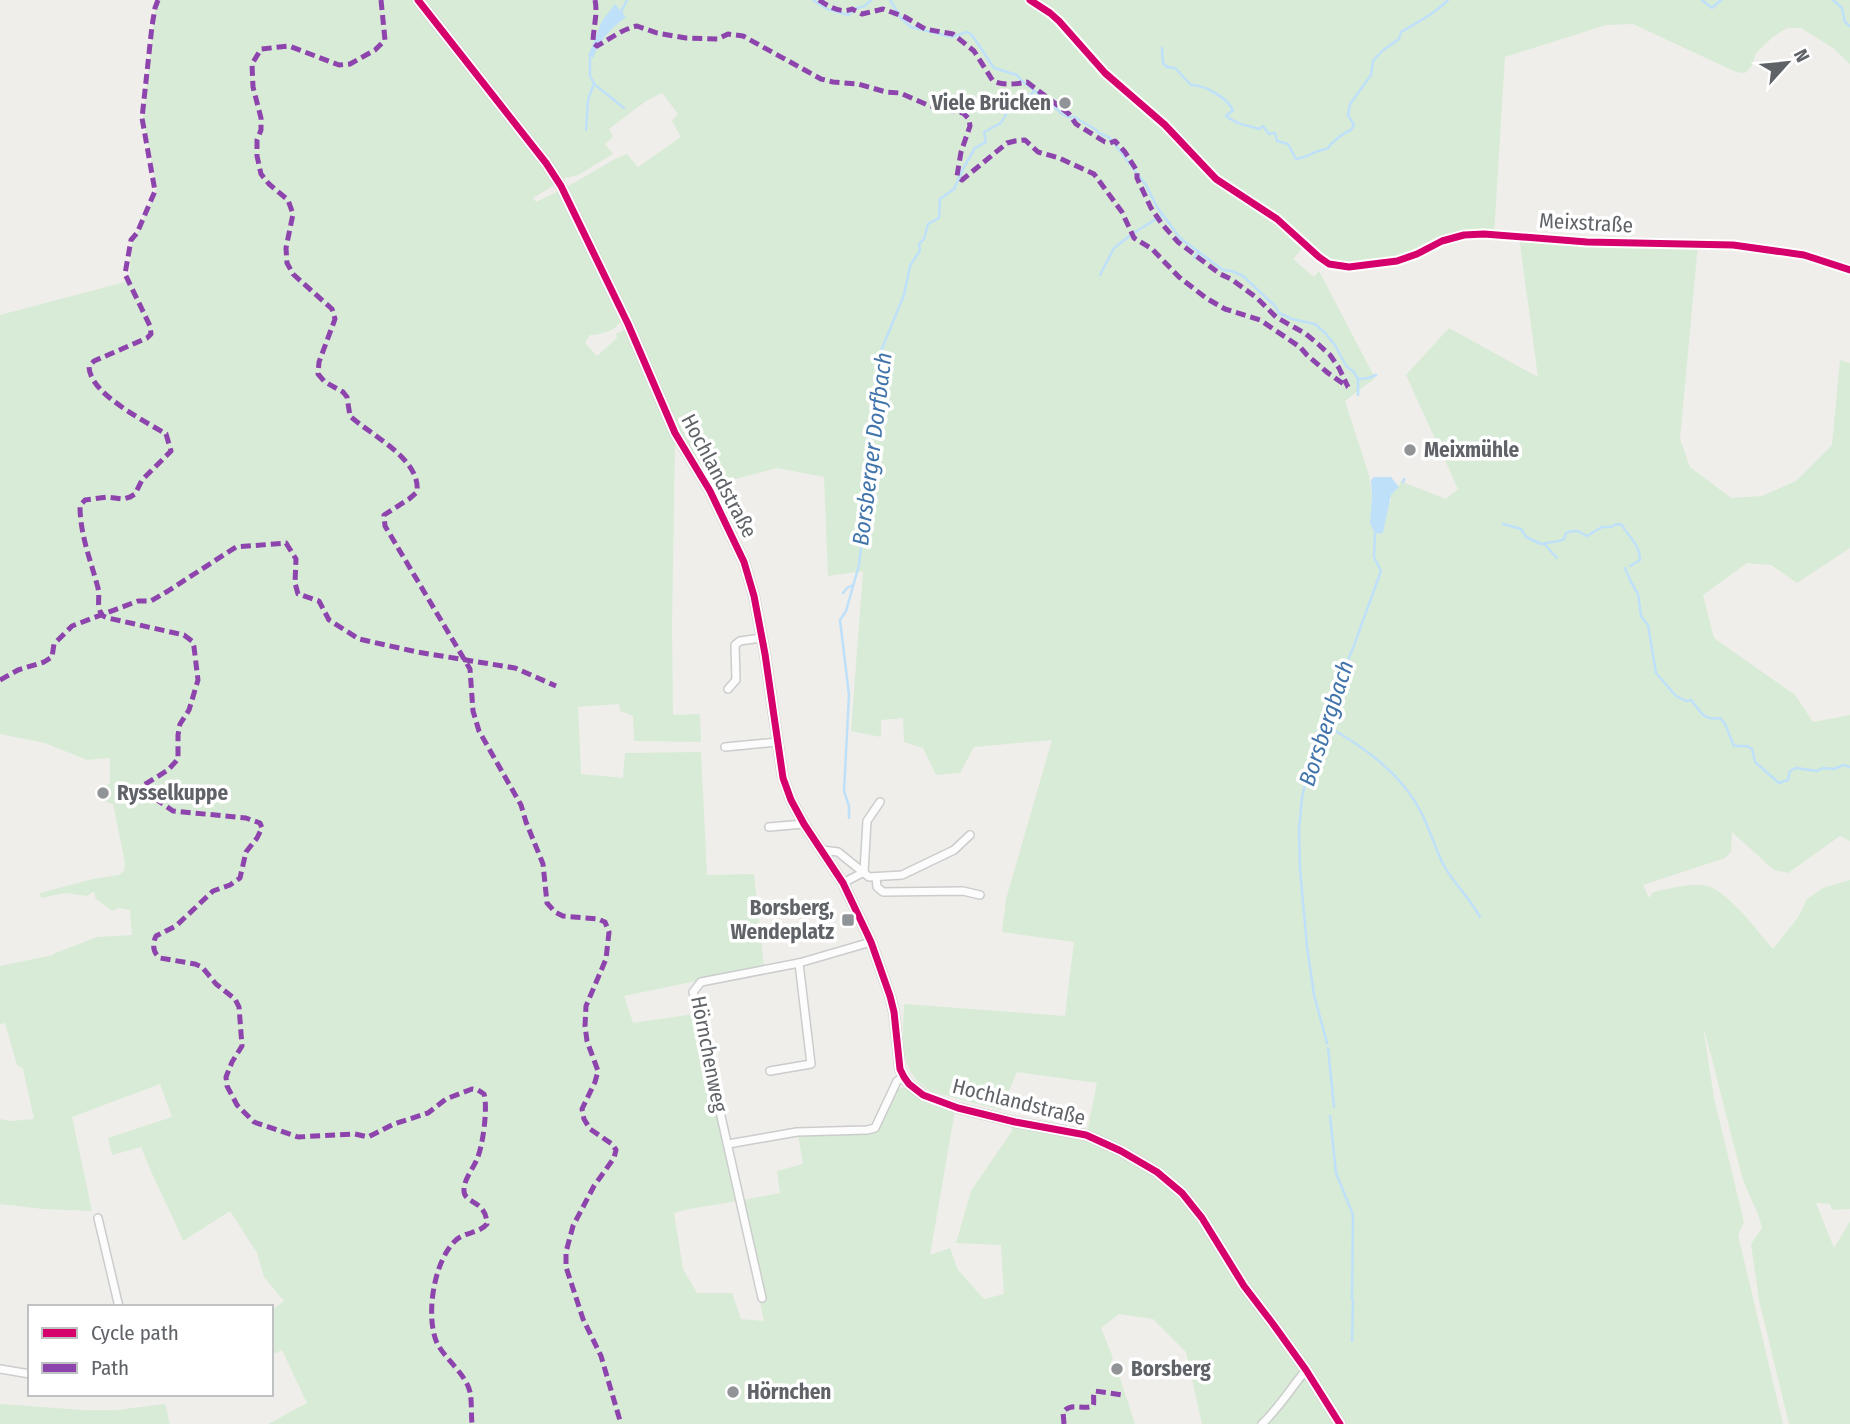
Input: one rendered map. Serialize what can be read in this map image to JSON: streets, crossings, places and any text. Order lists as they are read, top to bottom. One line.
{"streets":{"street":["Meixstraße","Hochlandstraße","Hörnchenweg"]},"crossings":[["Hochlandstraße","Hörnchenweg"]],"water":["Borsberger Dorfbach","Borsbergbach"],"places":{"other":["Viele Brücken","Meixmühle","Rysselkuppe","Borsberg","Hörnchen"],"transit":["Borsberg, Wendeplatz"]},"legend":["Cycle path","Path"],"north":"top right"}
